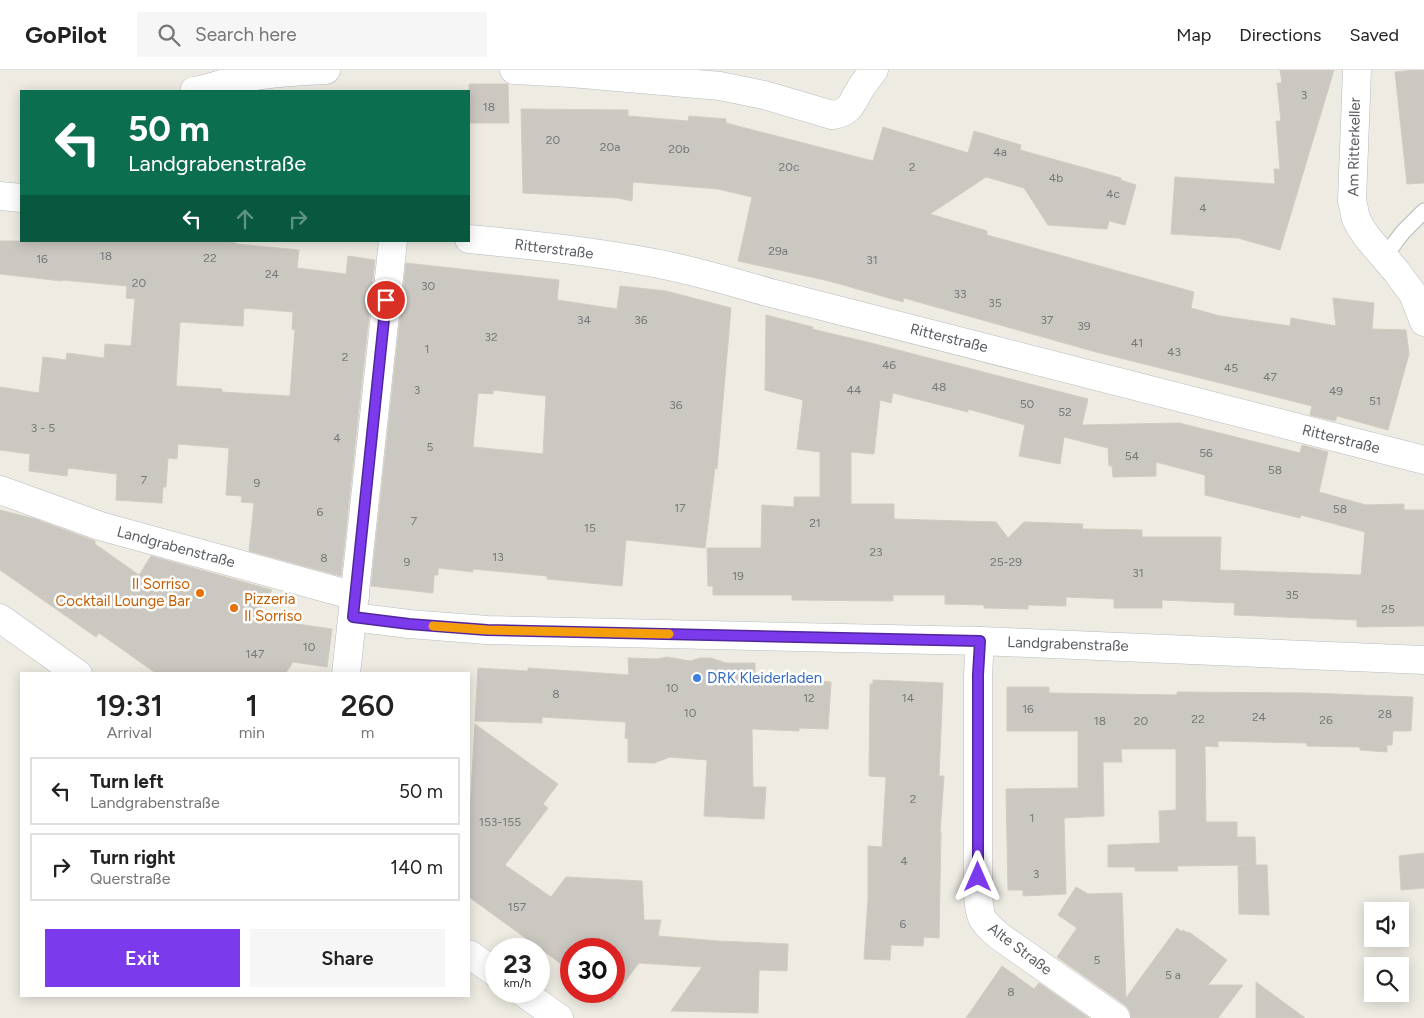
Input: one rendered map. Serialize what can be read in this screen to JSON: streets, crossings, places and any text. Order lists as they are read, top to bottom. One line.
{"streets":{"street":["Am Ritterkeller","Ritterstraße","Landgrabenstraße","Alte Straße"]},"crossings":[["Landgrabenstraße","Alte Straße"]],"places":["Il Sorriso Cocktail Lounge Bar","Pizzeria Il Sorriso","DRK Kleiderladen"],"house_numbers":["3","18","20","20a","20b","4a","20c","2","4b","4c","4","29a","18","22","16","31","24","20","30","33","35","34","36","37","39","32","41","1","43","2","46","45","47","48","3","44","49","51","50","36","52","3 - 5","4","5","56","54","58","7","9","17","58","6","7","21","15","23","13","8","9","25-29","31","19","35","25","10","147","10","8","12","14","16","10","28","24","22","26","18","20","2","1","153-155","4","3","157","6","5","5 a","8"],"page":{"header":"GoPilot","search":"Search here","nav":["Map","Directions","Saved"],"turn":["50 m","Landgrabenstraße"],"eta":["19:31","Arrival","1","min","260","m"],"list":[{"name":"Turn left","note":"Landgrabenstraße","value":"50 m"},{"name":"Turn right","note":"Querstraße","value":"140 m"}],"buttons":["Exit","Share"],"speed":"23 km/h","limit":"30"}}
